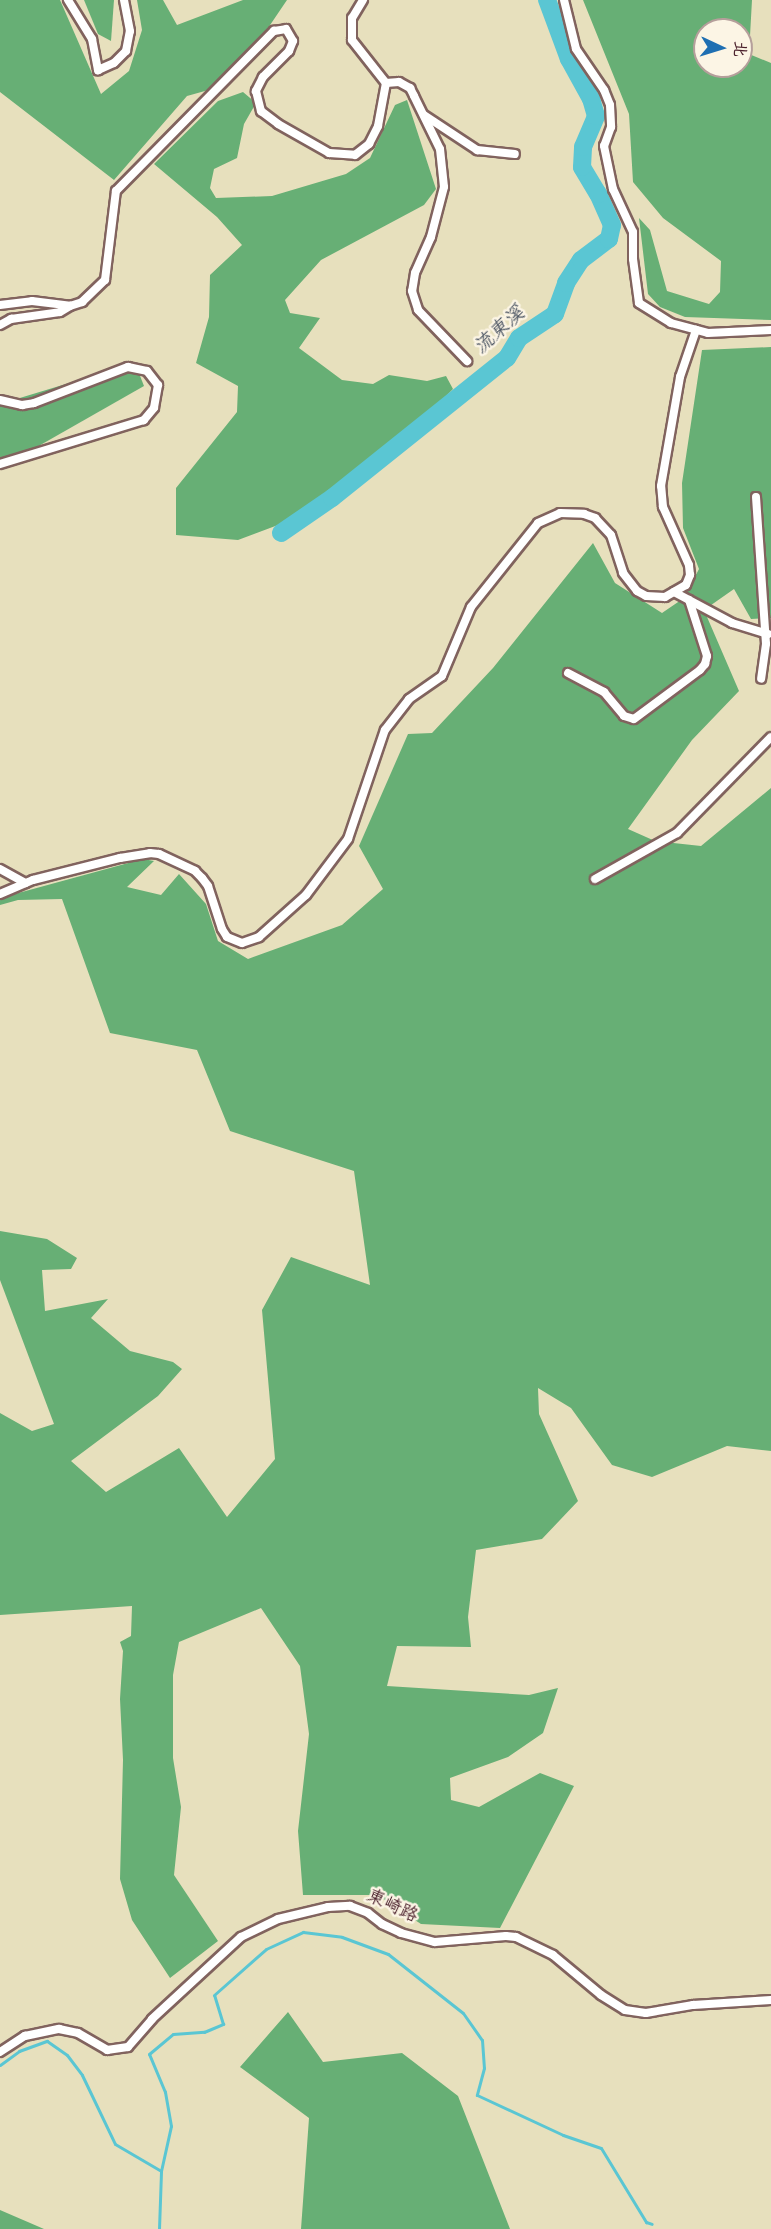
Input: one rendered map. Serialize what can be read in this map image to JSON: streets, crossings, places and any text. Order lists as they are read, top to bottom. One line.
{"streets":{"street":["東崎路"]},"water":["流東溪"],"north":"right"}
